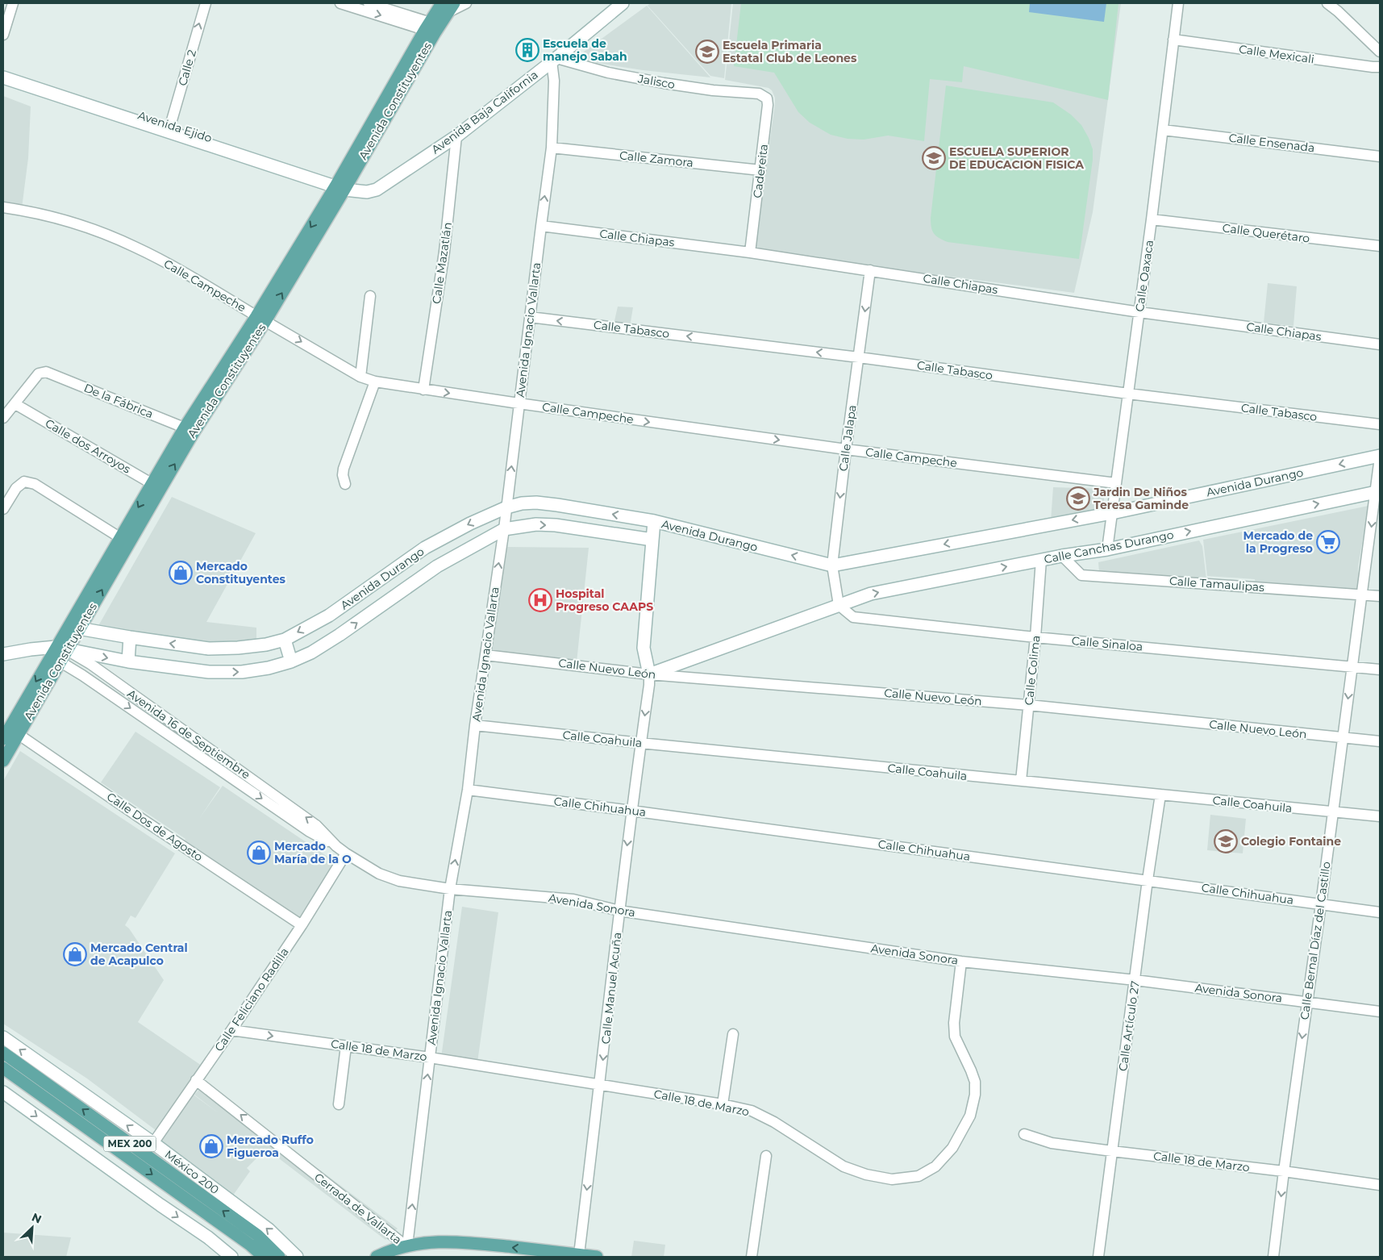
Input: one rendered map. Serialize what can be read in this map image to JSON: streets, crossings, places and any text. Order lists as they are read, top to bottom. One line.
{"streets":{"main road":["Avenida Constituyentes","Avenida Baja California","Avenida Ejido","Avenida Durango","Calle Canchas Durango","MEX 200","México 200"],"street":["Calle Mexicali","Calle 2","Jalisco","Calle Ensenada","Calle Zamora","Cadereita","Calle Querétaro","Calle Chiapas","Calle Mazatlán","Calle Oaxaca","Calle Campeche","Calle Tabasco","Avenida Ignacio Vallarta","De la Fábrica","Calle Jalapa","Calle dos Arroyos","Calle Tamaulipas","Calle Sinaloa","Calle Nuevo León","Calle Colima","Avenida 16 de Septiembre","Calle Coahuila","Calle Chihuahua","Calle Dos de Agosto","Avenida Sonora","Calle Bernal Díaz del Castillo","Calle Manuel Acuña","Calle Feliciano Radilla","Calle Artículo 27","Calle 18 de Marzo","Cerrada de Vallarta"]},"crossings":[["Calle Mexicali","Calle Oaxaca"],["Calle 2","Avenida Ejido"],["Jalisco","Avenida Baja California"],["Jalisco","Cadereita"],["Jalisco","Avenida Ignacio Vallarta"],["Avenida Constituyentes","Avenida Baja California"],["Avenida Constituyentes","Avenida Ejido"],["Avenida Constituyentes","Calle Campeche"],["Avenida Constituyentes","De la Fábrica"],["Avenida Constituyentes","Calle dos Arroyos"],["Avenida Constituyentes","Avenida Durango"],["Avenida Constituyentes","Avenida 16 de Septiembre"],["Avenida Constituyentes","Calle Dos de Agosto"],["Avenida Baja California","Avenida Ejido"],["Avenida Baja California","Calle Mazatlán"],["Avenida Baja California","Avenida Ignacio Vallarta"],["Calle Ensenada","Calle Oaxaca"],["Calle Zamora","Cadereita"],["Calle Zamora","Avenida Ignacio Vallarta"],["Cadereita","Calle Chiapas"],["Calle Querétaro","Calle Oaxaca"],["Calle Chiapas","Calle Oaxaca"],["Calle Chiapas","Avenida Ignacio Vallarta"],["Calle Chiapas","Calle Jalapa"],["Calle Mazatlán","Calle Campeche"],["Calle Oaxaca","Calle Campeche"],["Calle Oaxaca","Calle Tabasco"],["Calle Oaxaca","Avenida Durango"],["Calle Oaxaca","Calle Canchas Durango"],["Calle Campeche","Avenida Ignacio Vallarta"],["Calle Campeche","Calle Jalapa"],["Calle Tabasco","Avenida Ignacio Vallarta"],["Calle Tabasco","Calle Jalapa"],["Avenida Ignacio Vallarta","Avenida Durango"],["Avenida Ignacio Vallarta","Calle Nuevo León"],["Avenida Ignacio Vallarta","Avenida 16 de Septiembre"],["Avenida Ignacio Vallarta","Calle Coahuila"],["Avenida Ignacio Vallarta","Calle Chihuahua"],["Avenida Ignacio Vallarta","Avenida Sonora"],["Avenida Ignacio Vallarta","Calle 18 de Marzo"],["Avenida Ignacio Vallarta","Cerrada de Vallarta"],["De la Fábrica","Calle dos Arroyos"],["Calle Jalapa","Avenida Durango"],["Calle Jalapa","Calle Canchas Durango"],["Calle Jalapa","Calle Sinaloa"],["Avenida Durango","Avenida 16 de Septiembre"],["Avenida Durango","Calle Bernal Díaz del Castillo"],["Calle Canchas Durango","Calle Tamaulipas"],["Calle Canchas Durango","Calle Sinaloa"],["Calle Canchas Durango","Calle Colima"],["Calle Canchas Durango","Calle Bernal Díaz del Castillo"],["Calle Tamaulipas","Calle Bernal Díaz del Castillo"],["Calle Sinaloa","Calle Colima"],["Calle Sinaloa","Calle Bernal Díaz del Castillo"],["Calle Nuevo León","Calle Colima"],["Calle Nuevo León","Calle Bernal Díaz del Castillo"],["Calle Nuevo León","Calle Manuel Acuña"],["Calle Colima","Calle Coahuila"],["Avenida 16 de Septiembre","Avenida Sonora"],["Avenida 16 de Septiembre","Calle Feliciano Radilla"],["Calle Coahuila","Calle Bernal Díaz del Castillo"],["Calle Coahuila","Calle Manuel Acuña"],["Calle Coahuila","Calle Artículo 27"],["Calle Chihuahua","Calle Bernal Díaz del Castillo"],["Calle Chihuahua","Calle Manuel Acuña"],["Calle Chihuahua","Calle Artículo 27"],["Calle Dos de Agosto","Calle Feliciano Radilla"],["Avenida Sonora","Calle Bernal Díaz del Castillo"],["Avenida Sonora","Calle Manuel Acuña"],["Avenida Sonora","Calle Artículo 27"],["Avenida Sonora","Calle 18 de Marzo"],["Calle Bernal Díaz del Castillo","Calle 18 de Marzo"],["Calle Manuel Acuña","Calle 18 de Marzo"],["Calle Feliciano Radilla","Calle 18 de Marzo"],["Calle Feliciano Radilla","México 200"],["Calle Feliciano Radilla","Cerrada de Vallarta"],["Calle Artículo 27","Calle 18 de Marzo"]],"one_way":["Calle 2","Calle Campeche","Calle Tabasco","Avenida Ignacio Vallarta","Calle Jalapa","Calle Canchas Durango","Calle Bernal Díaz del Castillo","Calle Manuel Acuña","Cerrada de Vallarta"],"places":{"building":["Escuela de manejo Sabah"],"school or university":["Escuela Primaria Estatal Club de Leones","ESCUELA SUPERIOR DE EDUCACION FISICA","Jardin De Niños Teresa Gaminde","Colegio Fontaine"],"supermarket":["Mercado de la Progreso"],"shop":["Mercado Constituyentes","Mercado María de la O","Mercado Central de Acapulco","Mercado Ruffo Figueroa"],"hospital":["Hospital Progreso CAAPS"]},"north":"top right"}
